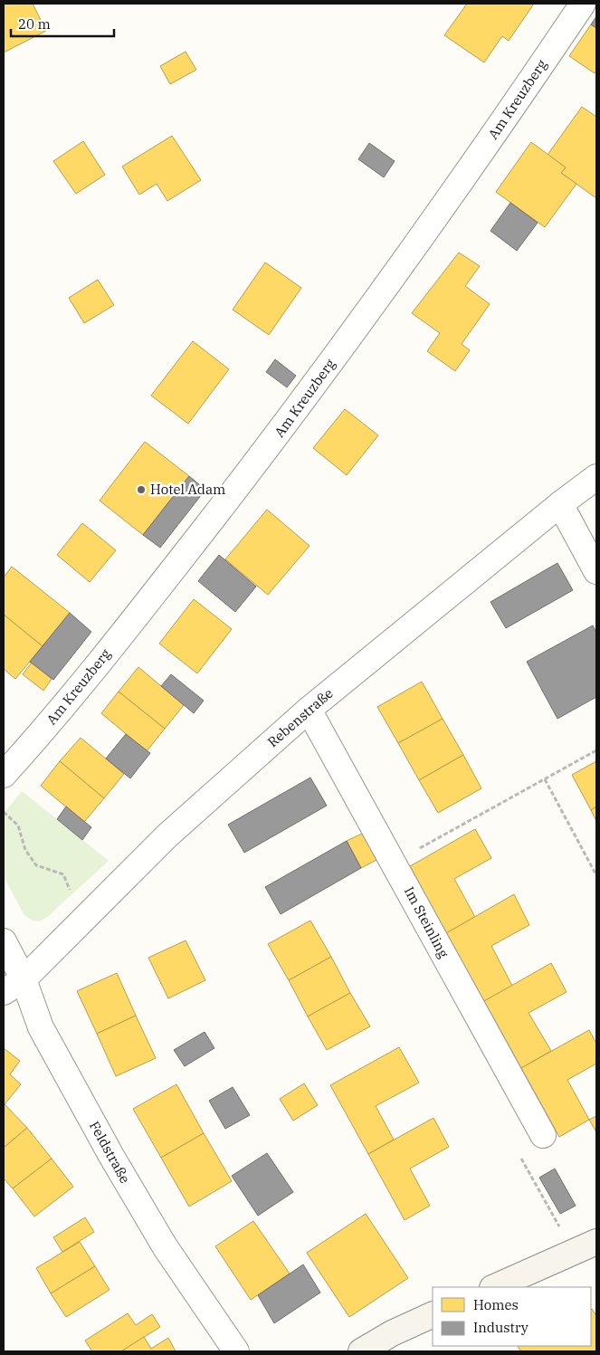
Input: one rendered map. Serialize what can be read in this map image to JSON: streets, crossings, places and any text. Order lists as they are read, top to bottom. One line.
{"streets":{"street":["Am Kreuzberg","Rebenstraße","Im Steinling","Feldstraße"]},"crossings":[["Rebenstraße","Im Steinling"],["Rebenstraße","Feldstraße"]],"places":["Hotel Adam"],"legend":["Homes","Industry"],"scale_bar":"20 m"}
